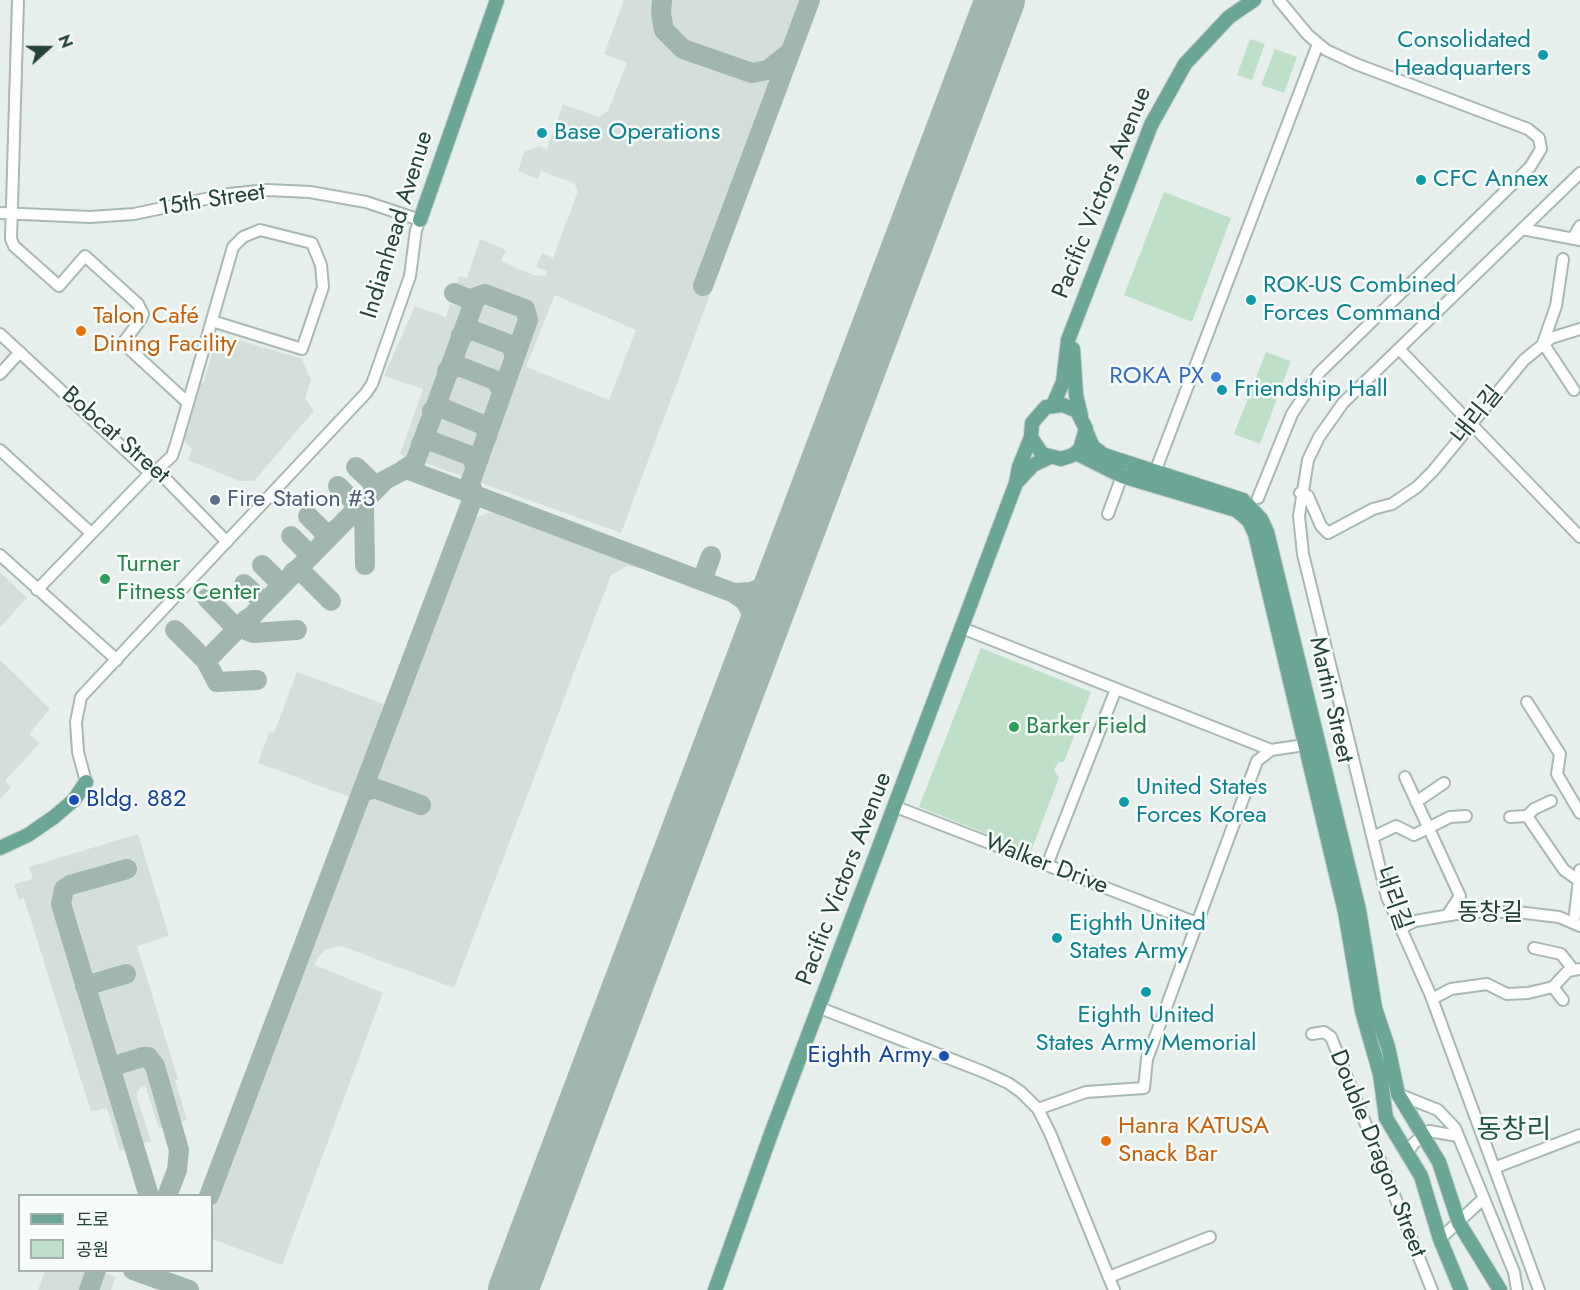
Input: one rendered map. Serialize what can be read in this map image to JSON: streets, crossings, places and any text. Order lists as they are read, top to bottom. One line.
{"streets":{"main road":["Pacific Victors Avenue","Indianhead Avenue","Martin Street"],"street":["15th Street","내리길","Bobcat Street","Walker Drive","동창길","Double Dragon Street"]},"crossings":[["Pacific Victors Avenue","Martin Street"],["Pacific Victors Avenue","Walker Drive"],["15th Street","Indianhead Avenue"],["Indianhead Avenue","Bobcat Street"],["내리길","동창길"]],"districts":["동창리"],"places":["Consolidated Headquarters","Base Operations","CFC Annex","ROK-US Combined Forces Command","Talon Café Dining Facility","ROKA PX","Friendship Hall","Fire Station #3","Turner Fitness Center","Barker Field","Bldg. 882","United States Forces Korea","Eighth United States Army","Eighth United States Army Memorial","Eighth Army","Hanra KATUSA Snack Bar"],"legend":["도로","공원"],"north":"right"}
